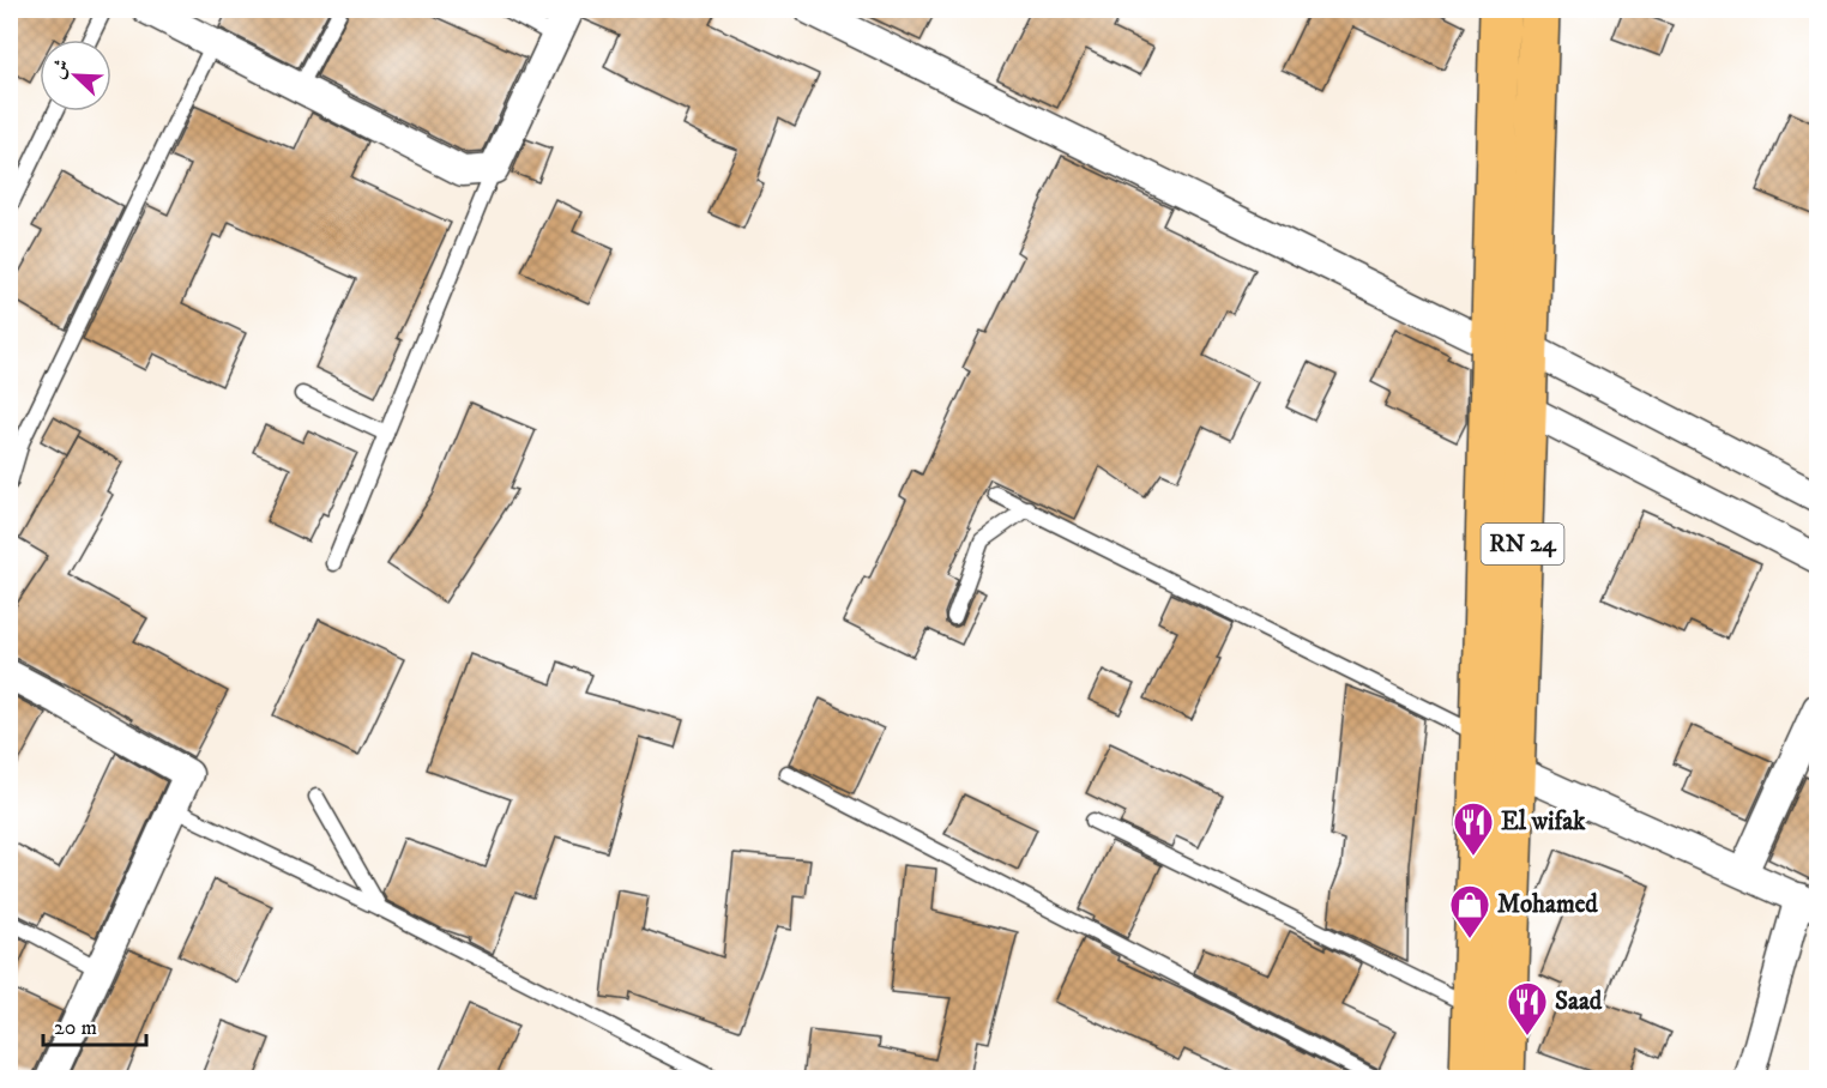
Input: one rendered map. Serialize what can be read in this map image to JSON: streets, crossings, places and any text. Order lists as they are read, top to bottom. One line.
{"streets":{"highway":["RN 24"]},"places":{"restaurant":["El wifak","Saad"],"shop":["Mohamed"]},"scale_bar":"20 m","north":"top left"}
